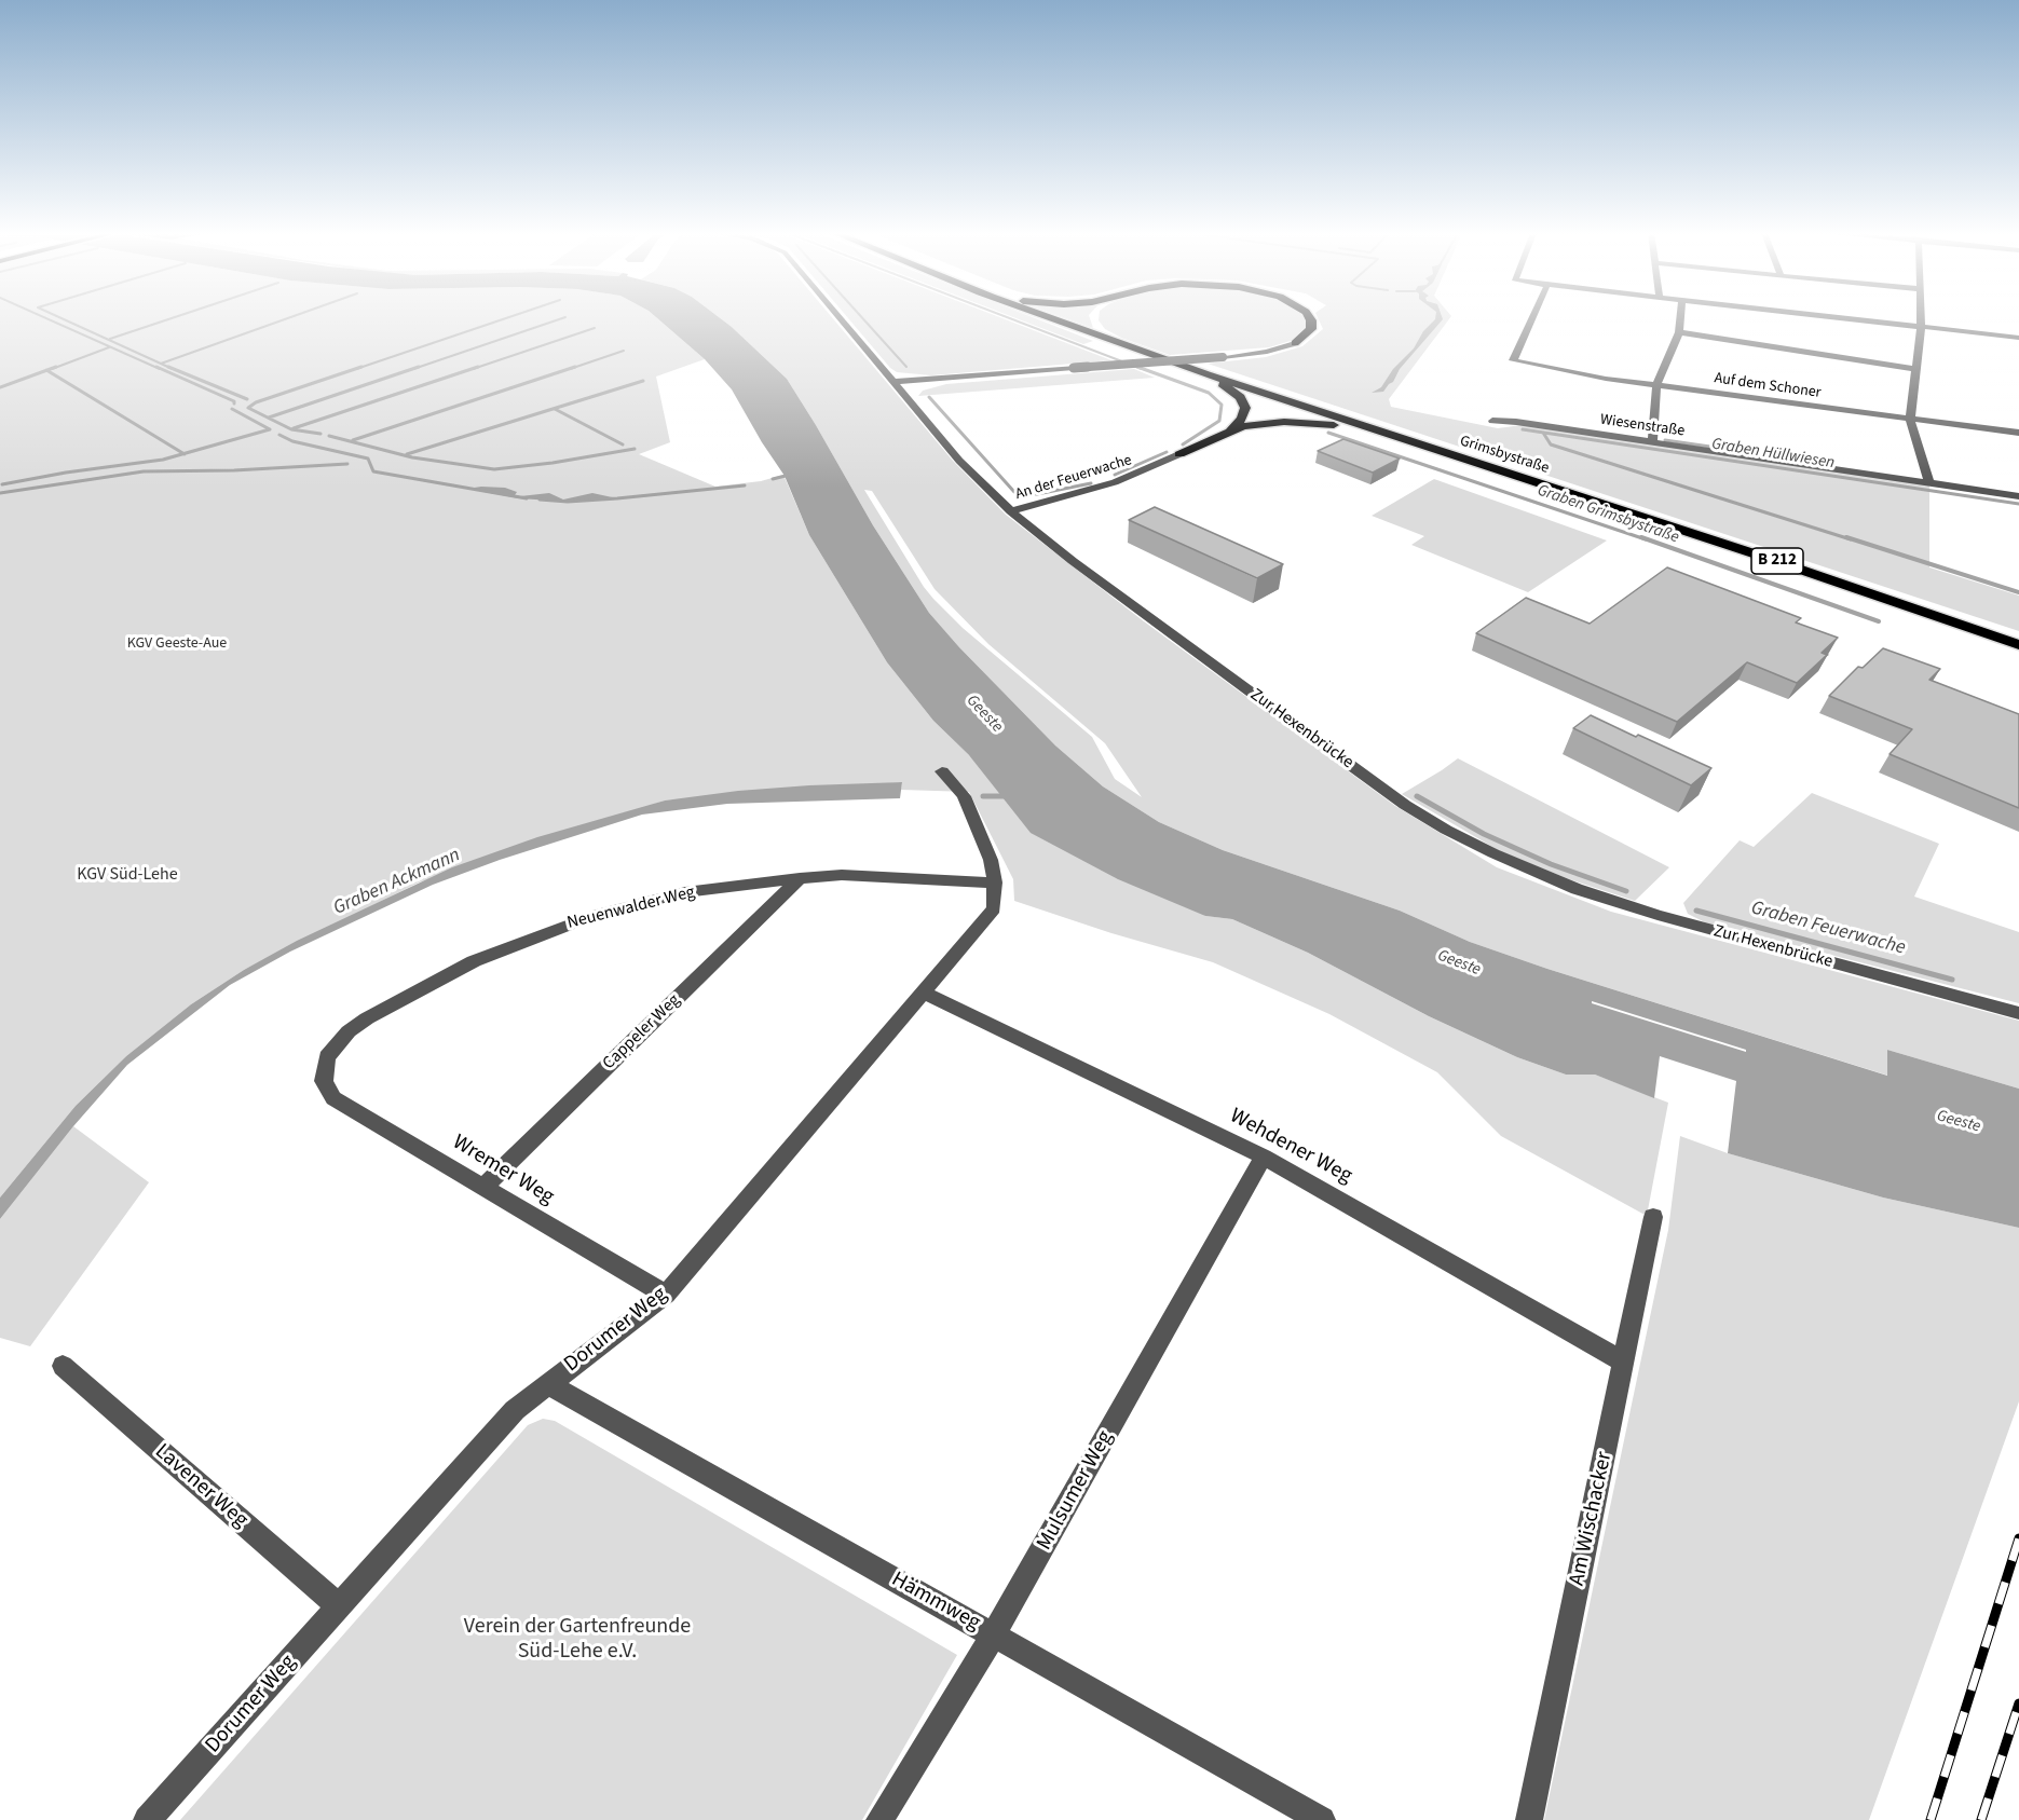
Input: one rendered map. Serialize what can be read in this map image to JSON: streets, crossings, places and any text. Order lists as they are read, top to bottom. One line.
{"streets":{"highway":["Grimsbystraße","B 212"],"street":["Auf dem Schoner","Wiesenstraße","An der Feuerwache","Zur Hexenbrücke","Neuenwalder Weg","Cappeler Weg","Wehdener Weg","Wremer Weg","Dorumer Weg","Lavener Weg","Mulsumer Weg","Am Wischacker","Hämmweg"]},"crossings":[["An der Feuerwache","Zur Hexenbrücke"],["Neuenwalder Weg","Cappeler Weg"],["Neuenwalder Weg","Wremer Weg"],["Neuenwalder Weg","Dorumer Weg"],["Cappeler Weg","Wremer Weg"],["Wehdener Weg","Dorumer Weg"],["Wehdener Weg","Mulsumer Weg"],["Wehdener Weg","Am Wischacker"],["Wremer Weg","Dorumer Weg"],["Dorumer Weg","Lavener Weg"],["Dorumer Weg","Hämmweg"],["Mulsumer Weg","Hämmweg"]],"water":["Graben Hüllwiesen","Graben Grimsbystraße","Geeste","Graben Ackmann","Graben Feuerwache"],"parks":["KGV Geeste-Aue","KGV Süd-Lehe","Verein der Gartenfreunde Süd-Lehe e.V."]}
